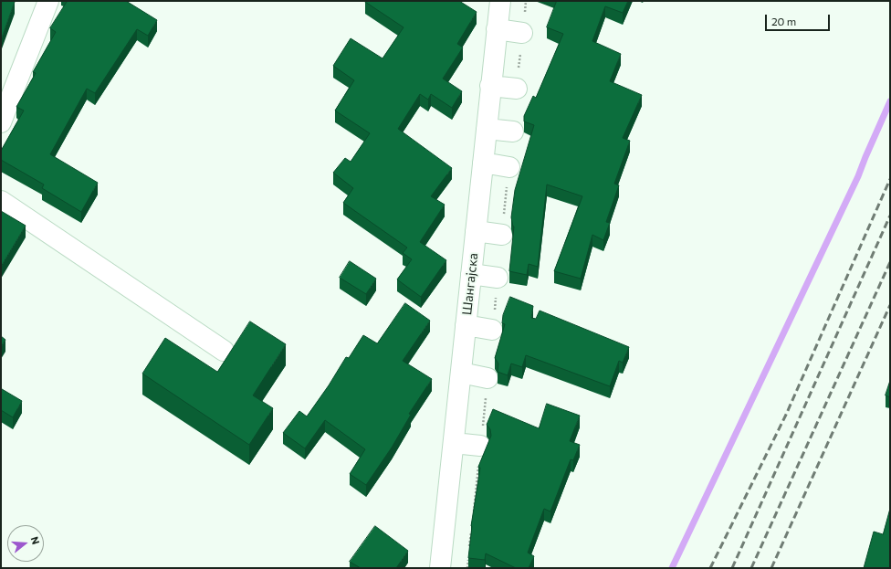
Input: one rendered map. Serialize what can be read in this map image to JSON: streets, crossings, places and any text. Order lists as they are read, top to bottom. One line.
{"streets":{"street":["Шангајска"]},"scale_bar":"20 m","north":"right"}
